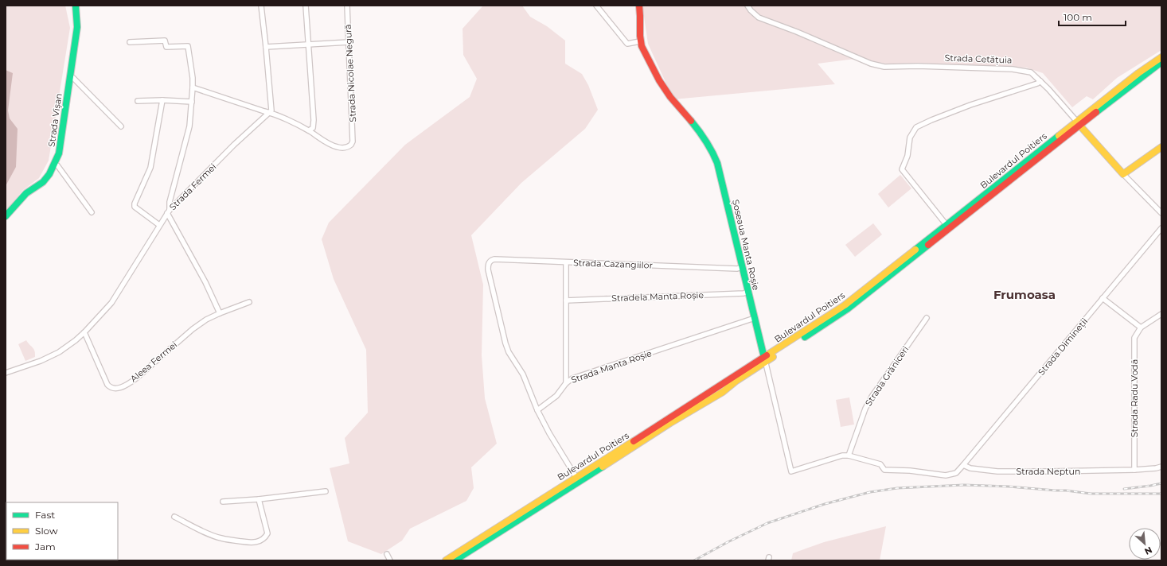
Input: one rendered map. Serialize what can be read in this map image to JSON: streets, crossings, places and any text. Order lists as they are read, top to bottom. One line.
{"streets":{"main road":["Strada Cetățuia","Strada Vișan","Bulevardul Poitiers","Șoseaua Manta Roșie"],"street":["Strada Nicolae Negură","Strada Fermei","Strada Cazangiilor","Stradela Manta Roșie","Strada Dimineții","Aleea Fermei","Strada Manta Roșie","Strada Grăniceri","Strada Radu Vodă","Strada Neptun"]},"crossings":[["Strada Cetățuia","Bulevardul Poitiers"],["Bulevardul Poitiers","Șoseaua Manta Roșie"],["Strada Fermei","Aleea Fermei"],["Șoseaua Manta Roșie","Strada Cazangiilor"],["Șoseaua Manta Roșie","Stradela Manta Roșie"],["Șoseaua Manta Roșie","Strada Manta Roșie"],["Șoseaua Manta Roșie","Strada Grăniceri"],["Strada Cazangiilor","Stradela Manta Roșie"],["Strada Cazangiilor","Strada Manta Roșie"],["Strada Dimineții","Strada Neptun"],["Strada Radu Vodă","Strada Neptun"]],"districts":["Frumoasa"],"legend":["Fast","Slow","Jam"],"scale_bar":"100 m","north":"bottom right"}
